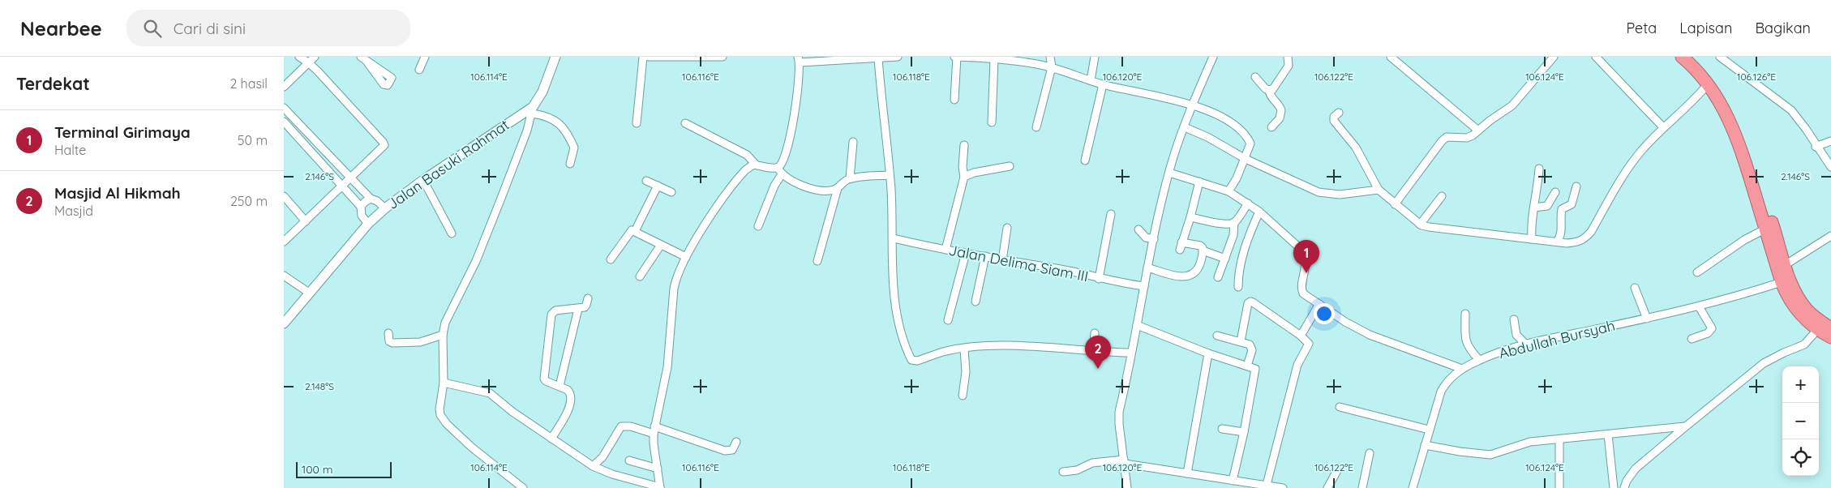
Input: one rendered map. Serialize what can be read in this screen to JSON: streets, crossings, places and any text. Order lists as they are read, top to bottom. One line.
{"streets":{"street":["Jalan Basuki Rahmat","Jalan Delima Siam III","Abdullah Bursyah"]},"scale_bar":"100 m","page":{"header":"Nearbee","search":"Cari di sini","nav":["Peta","Lapisan","Bagikan"],"heading":["Terdekat","2 hasil"],"list":[{"mark":"1","name":"Terminal Girimaya","note":"Halte","value":"50 m"},{"mark":"2","name":"Masjid Al Hikmah","note":"Masjid","value":"250 m"}],"pins":["1","2"],"map_buttons":["+","−"],"scale":"100 m"},"coordinates":["106.114°E","106.116°E","106.118°E","106.120°E","106.122°E","106.124°E","106.126°E","2.146°S","2.148°S"]}
